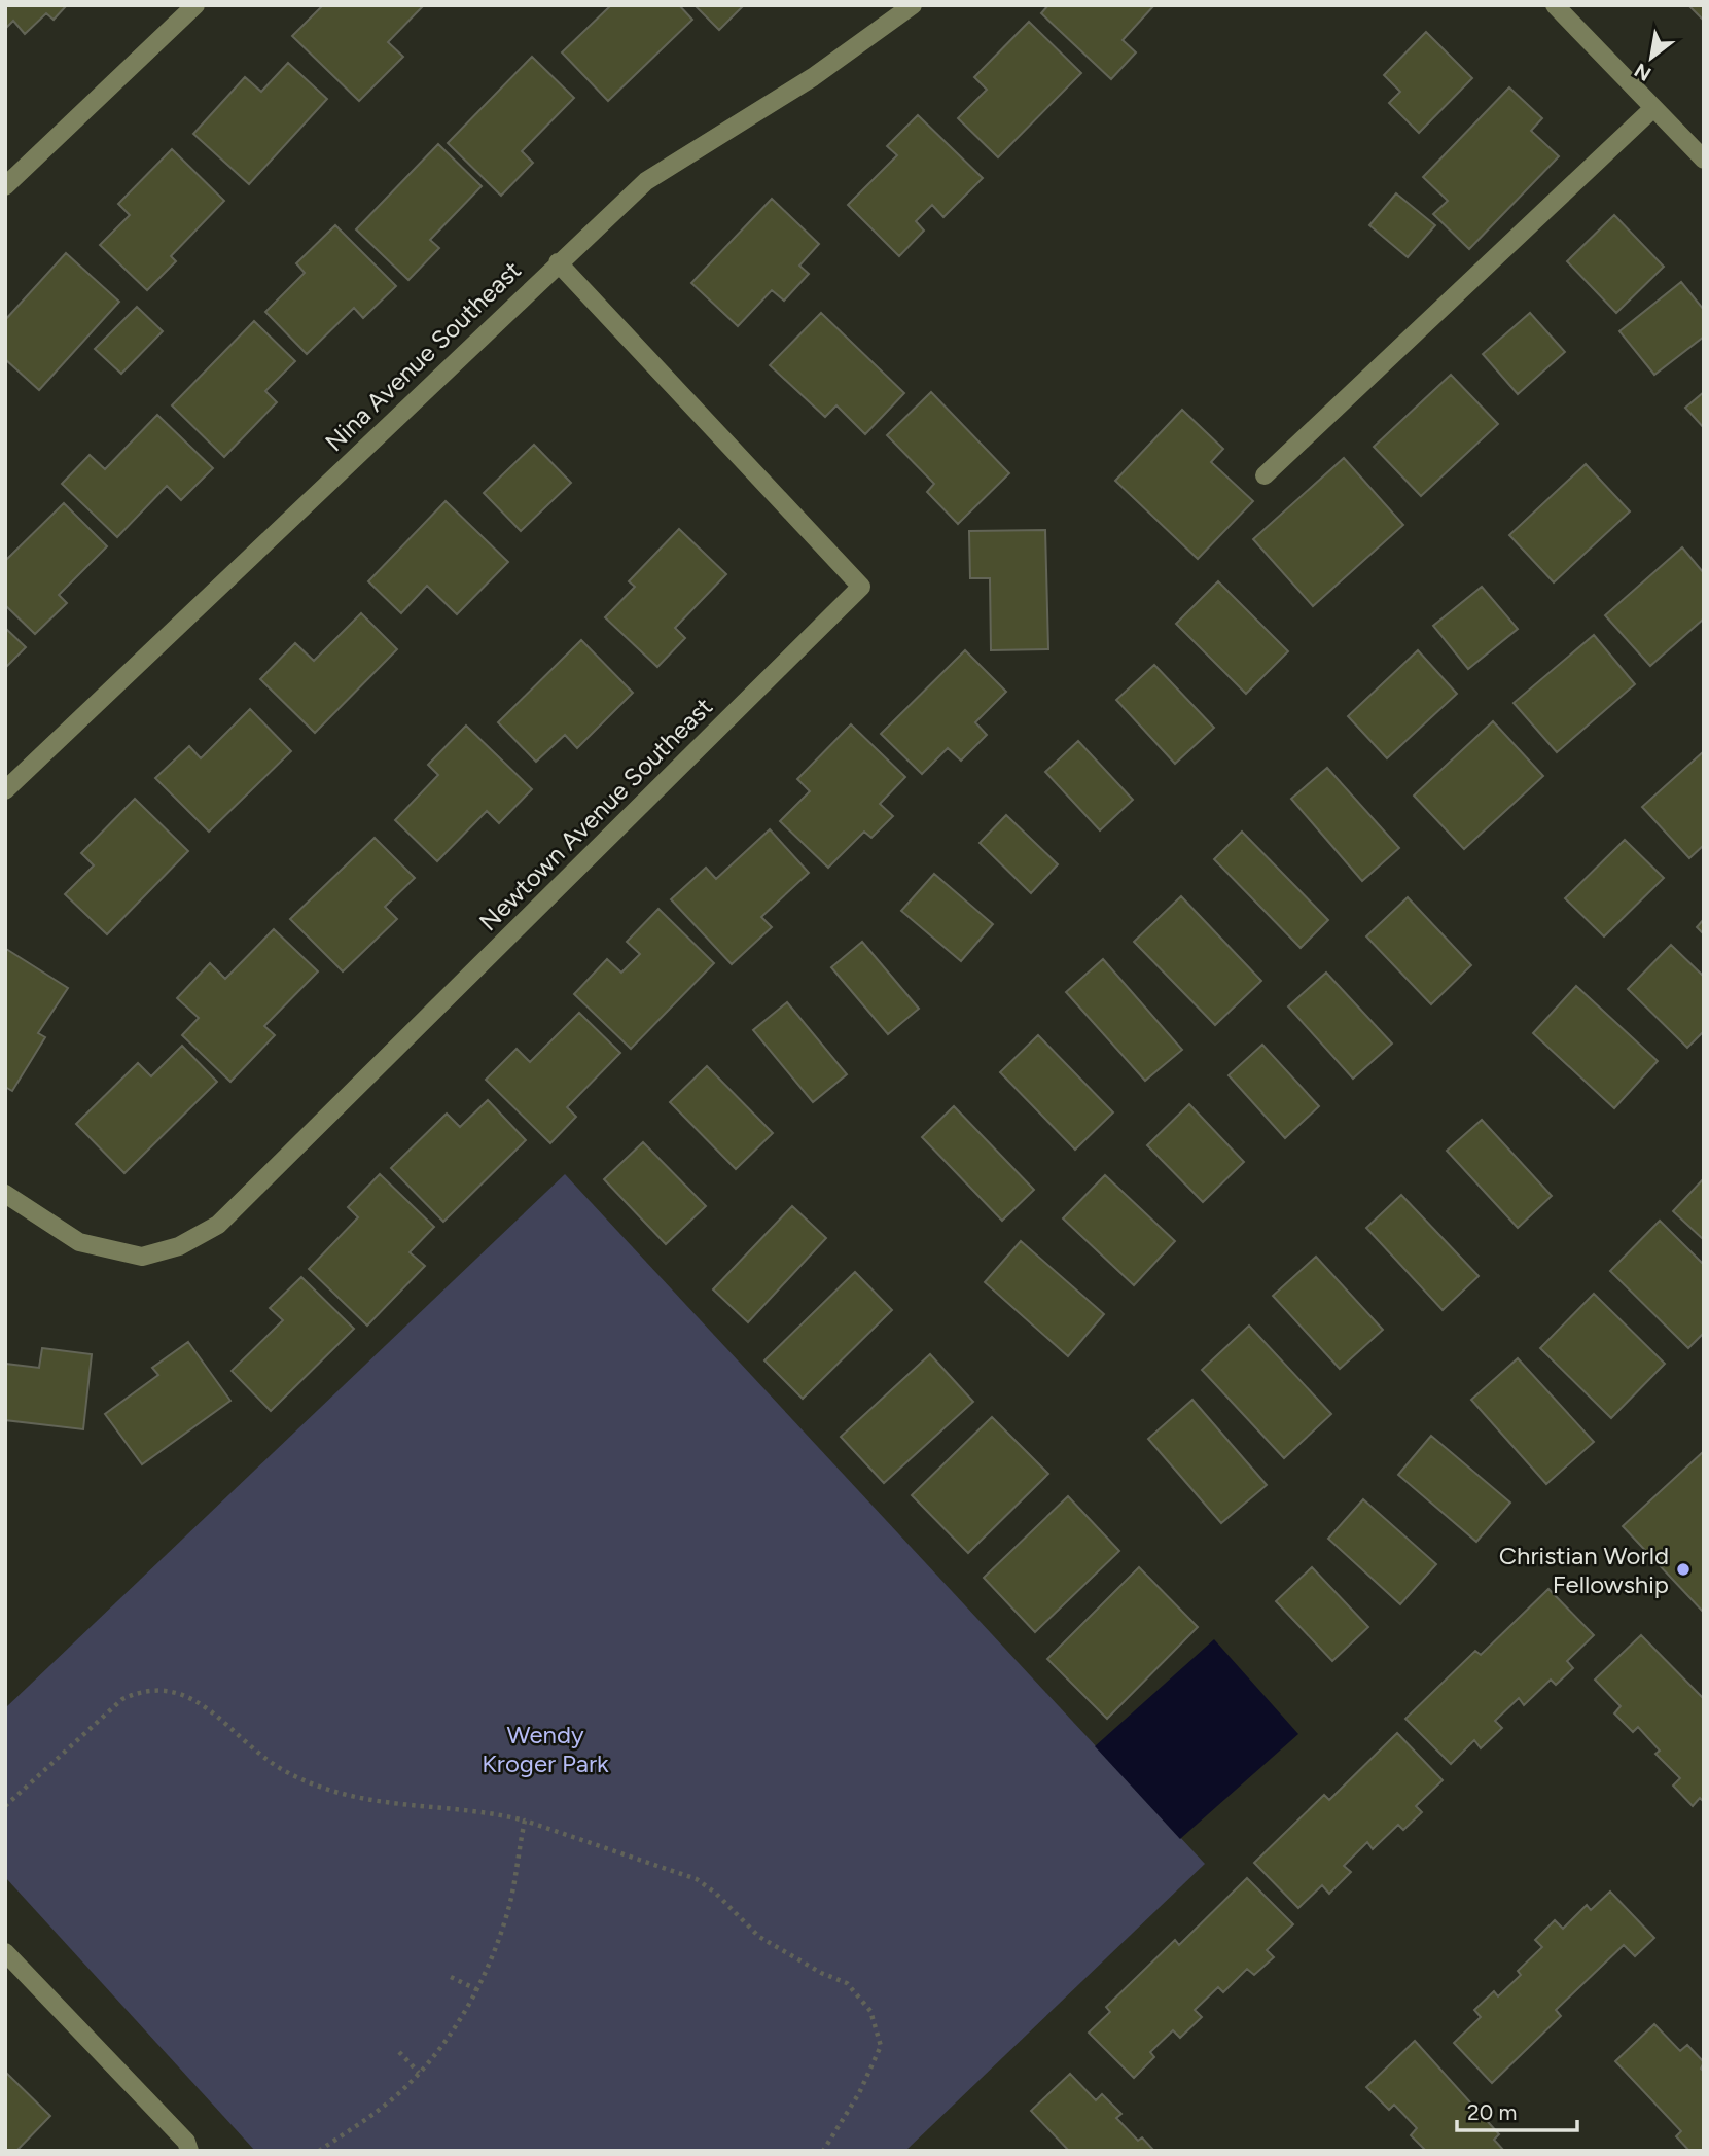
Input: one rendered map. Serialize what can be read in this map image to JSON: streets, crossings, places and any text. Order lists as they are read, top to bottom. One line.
{"streets":{"street":["Nina Avenue Southeast","Newtown Avenue Southeast"]},"crossings":[["Nina Avenue Southeast","Newtown Avenue Southeast"]],"parks":["Wendy Kroger Park"],"places":["Christian World Fellowship"],"scale_bar":"20 m","north":"bottom left"}
